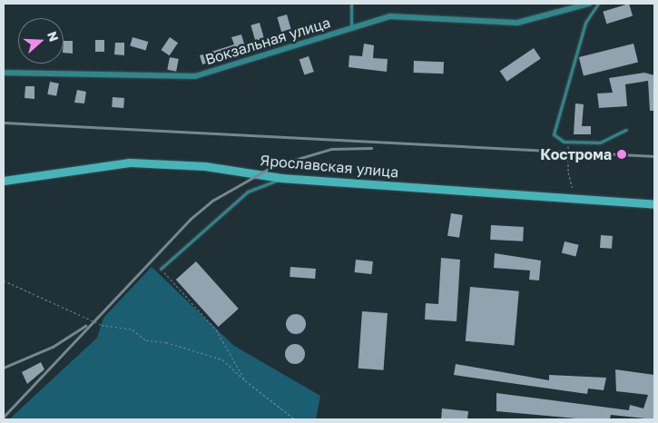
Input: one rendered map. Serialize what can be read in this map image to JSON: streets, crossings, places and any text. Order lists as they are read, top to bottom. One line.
{"streets":{"main road":["Ярославская улица"],"street":["Вокзальная улица"]},"places":["Кострома"],"north":"right"}
